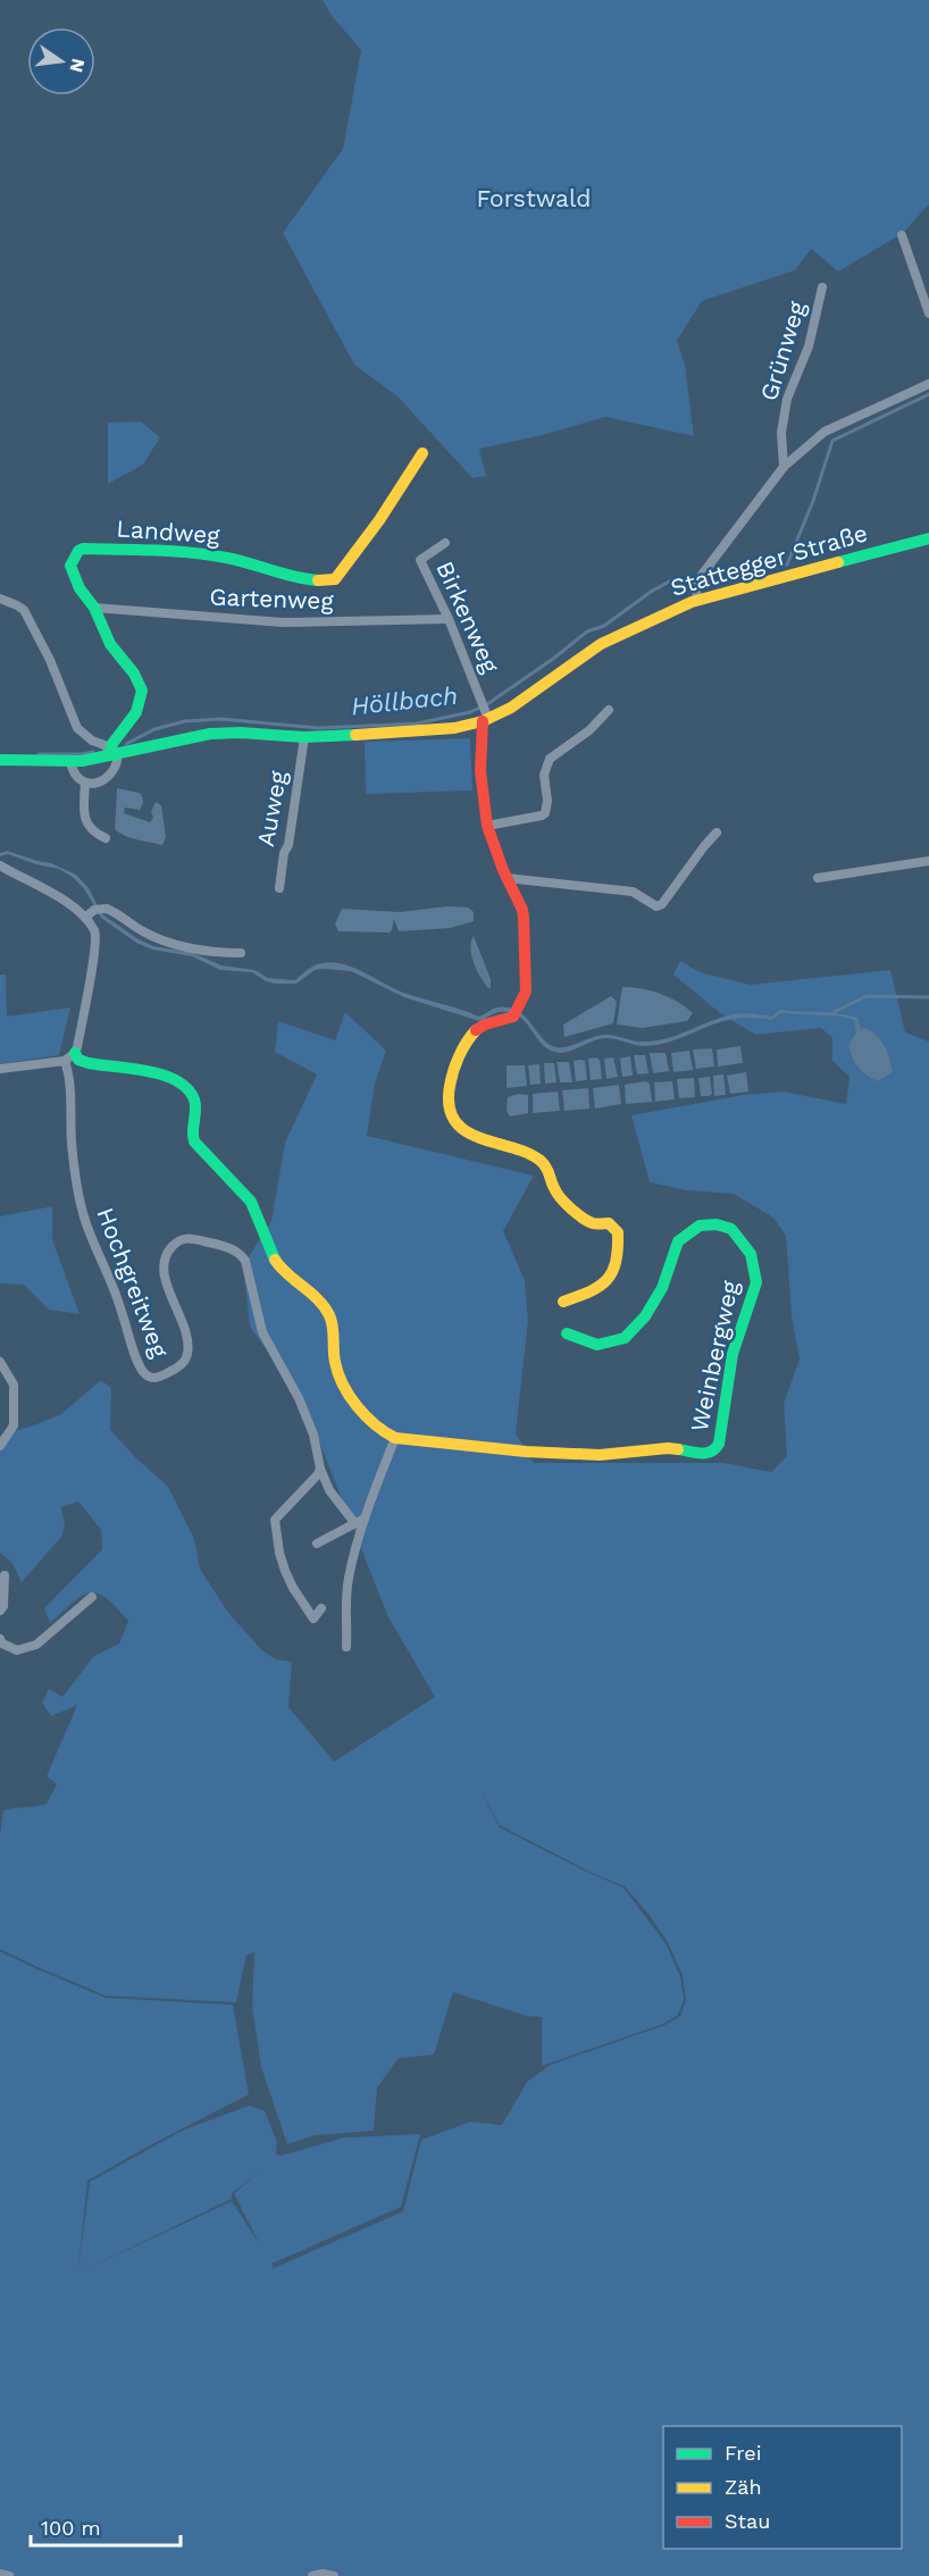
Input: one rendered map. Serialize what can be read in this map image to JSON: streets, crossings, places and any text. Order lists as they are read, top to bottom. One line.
{"streets":{"street":["Grünweg","Landweg","Stattegger Straße","Gartenweg","Birkenweg","Auweg","Hochgreitweg","Weinbergweg"]},"crossings":[["Landweg","Stattegger Straße"],["Landweg","Gartenweg"],["Stattegger Straße","Birkenweg"],["Stattegger Straße","Auweg"],["Gartenweg","Birkenweg"]],"water":["Höllbach"],"parks":["Forstwald"],"legend":["Frei","Zäh","Stau"],"scale_bar":"100 m","north":"right"}
